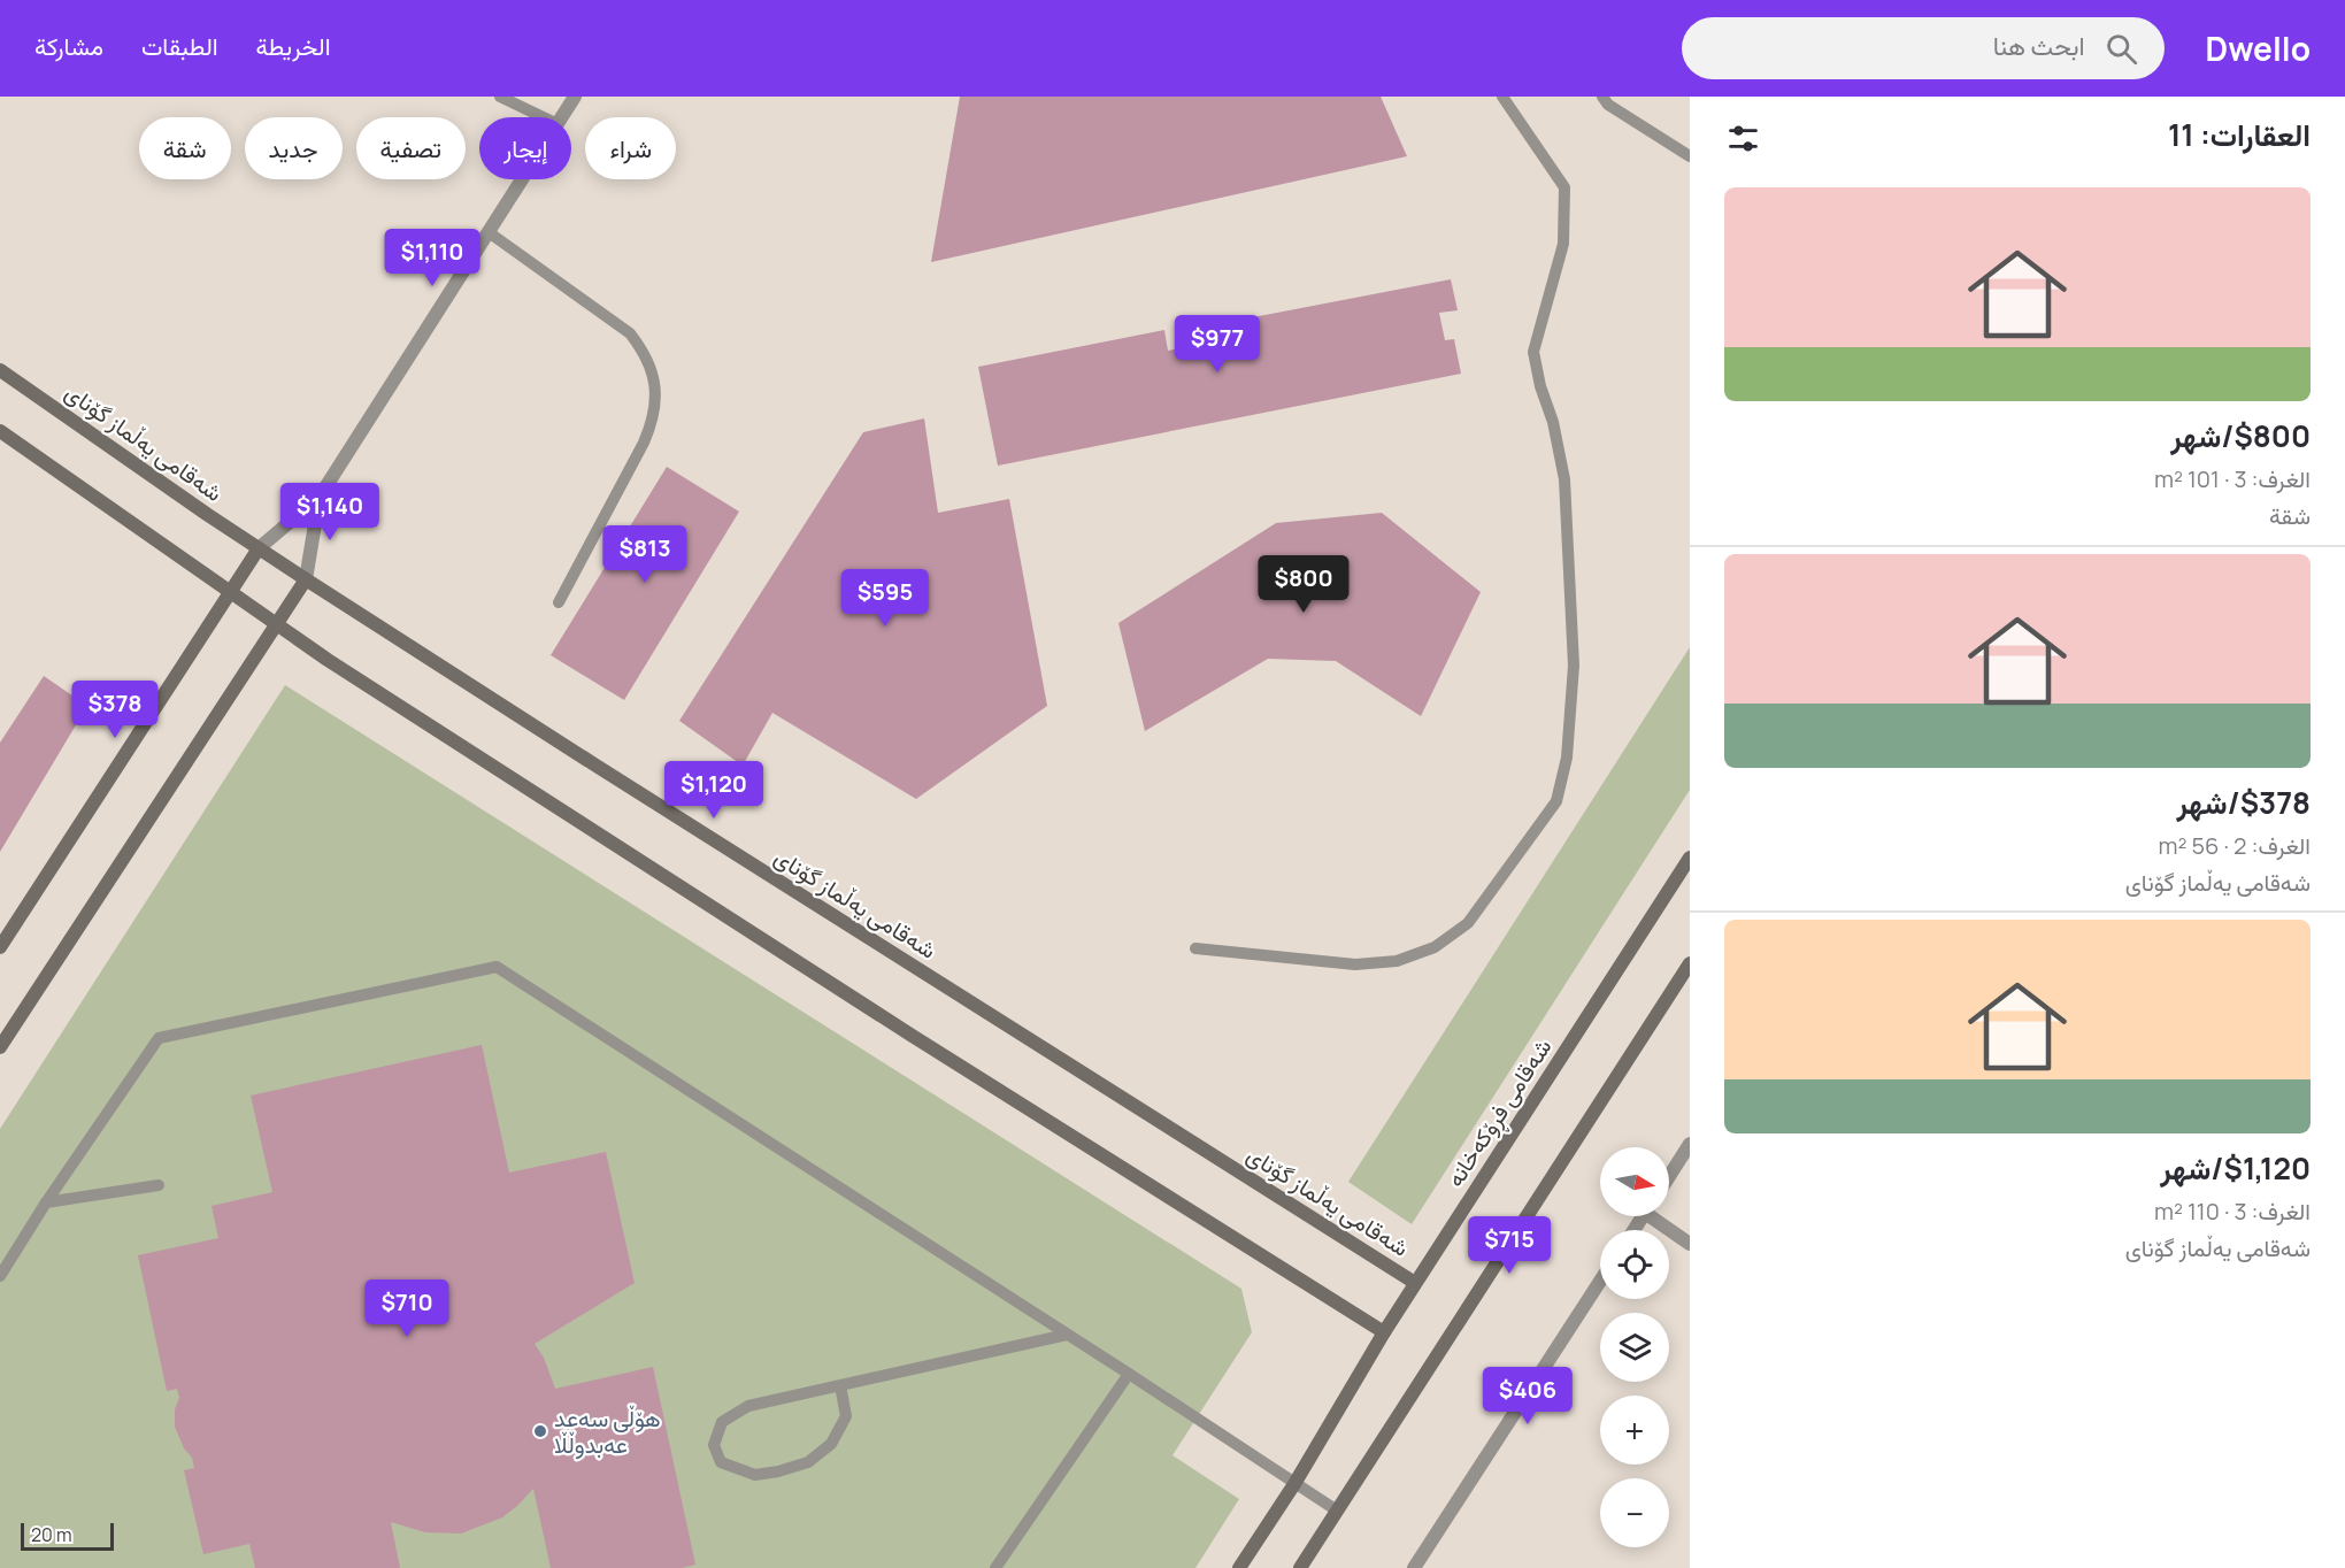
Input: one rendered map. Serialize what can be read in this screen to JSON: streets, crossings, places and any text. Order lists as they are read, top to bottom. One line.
{"streets":{"street":["شەقامی یەڵماز گۆنای","شەقامی فڕۆکەخانە"]},"crossings":[["شەقامی یەڵماز گۆنای","شەقامی فڕۆکەخانە"]],"places":["ھۆڵی سەعد عەبدوڵڵا"],"scale_bar":"20 m","north":"right","page":{"header":"Dwello","search":"ابحث هنا","nav":["الخريطة","الطبقات","مشاركة"],"heading":"العقارات: 11","chip":["شراء","إيجار","تصفية","جديد","شقة"],"list":[{"name":"$800/شهر","note":"الغرف: 3 · 101 m² · شقة"},{"name":"$378/شهر","note":"الغرف: 2 · 56 m² · شەقامی یەڵماز گۆنای"},{"name":"$1,120/شهر","note":"الغرف: 3 · 110 m² · شەقامی یەڵماز گۆنای"}],"price":["$1,110","$977","$1,140","$813","$800","$595","$378","$1,120","$715","$710","$406"],"map_buttons":["+","−"],"scale":"20 m"}}
